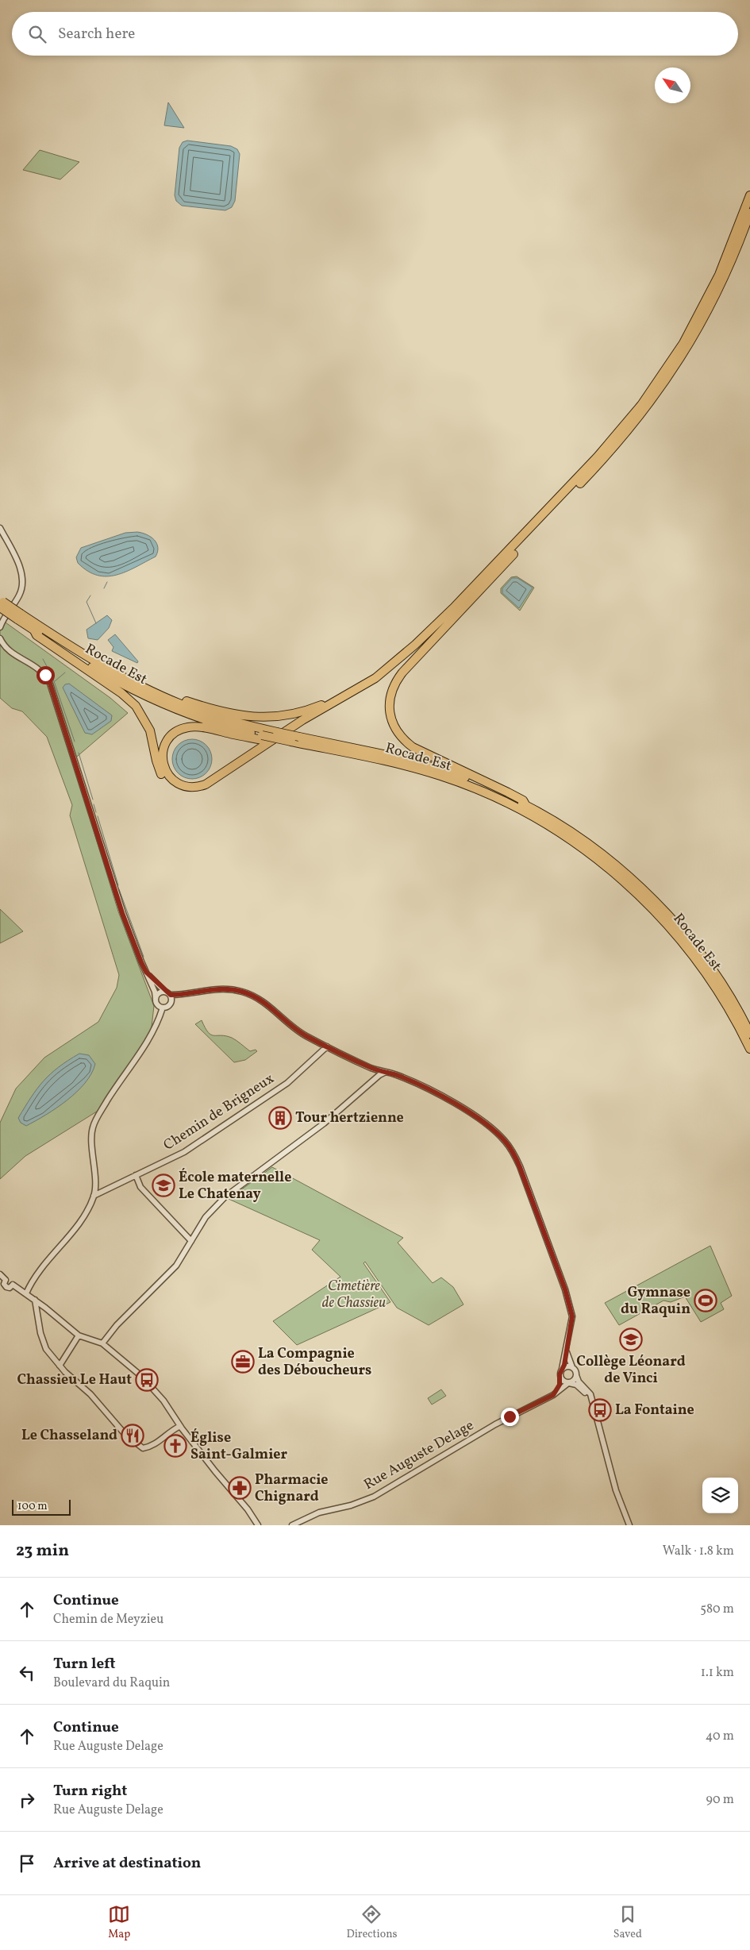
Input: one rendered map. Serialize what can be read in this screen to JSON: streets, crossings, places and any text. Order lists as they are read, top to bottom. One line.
{"streets":{"highway":["Rocade Est"],"street":["Chemin de Brigneux","Rue Auguste Delage"]},"parks":["Cimetière de Chassieu"],"places":{"building":["Tour hertzienne"],"school or university":["École maternelle Le Chatenay","Collège Léonard de Vinci"],"sports":["Gymnase du Raquin"],"office":["La Compagnie des Déboucheurs"],"bus stop":["Chassieu Le Haut","La Fontaine"],"restaurant":["Le Chasseland"],"church":["Église Saint-Galmier"],"pharmacy":["Pharmacie Chignard"]},"scale_bar":"100 m","north":"top left","page":{"search":"Search here","scale":"100 m","heading":["23 min","Walk · 1.8 km"],"list":[["Continue","Chemin de Meyzieu","580 m"],["Turn left","Boulevard du Raquin","1.1 km"],["Continue","Rue Auguste Delage","40 m"],["Turn right","Rue Auguste Delage","90 m"],"Arrive at destination"],"nav":["Map","Directions","Saved"]}}
